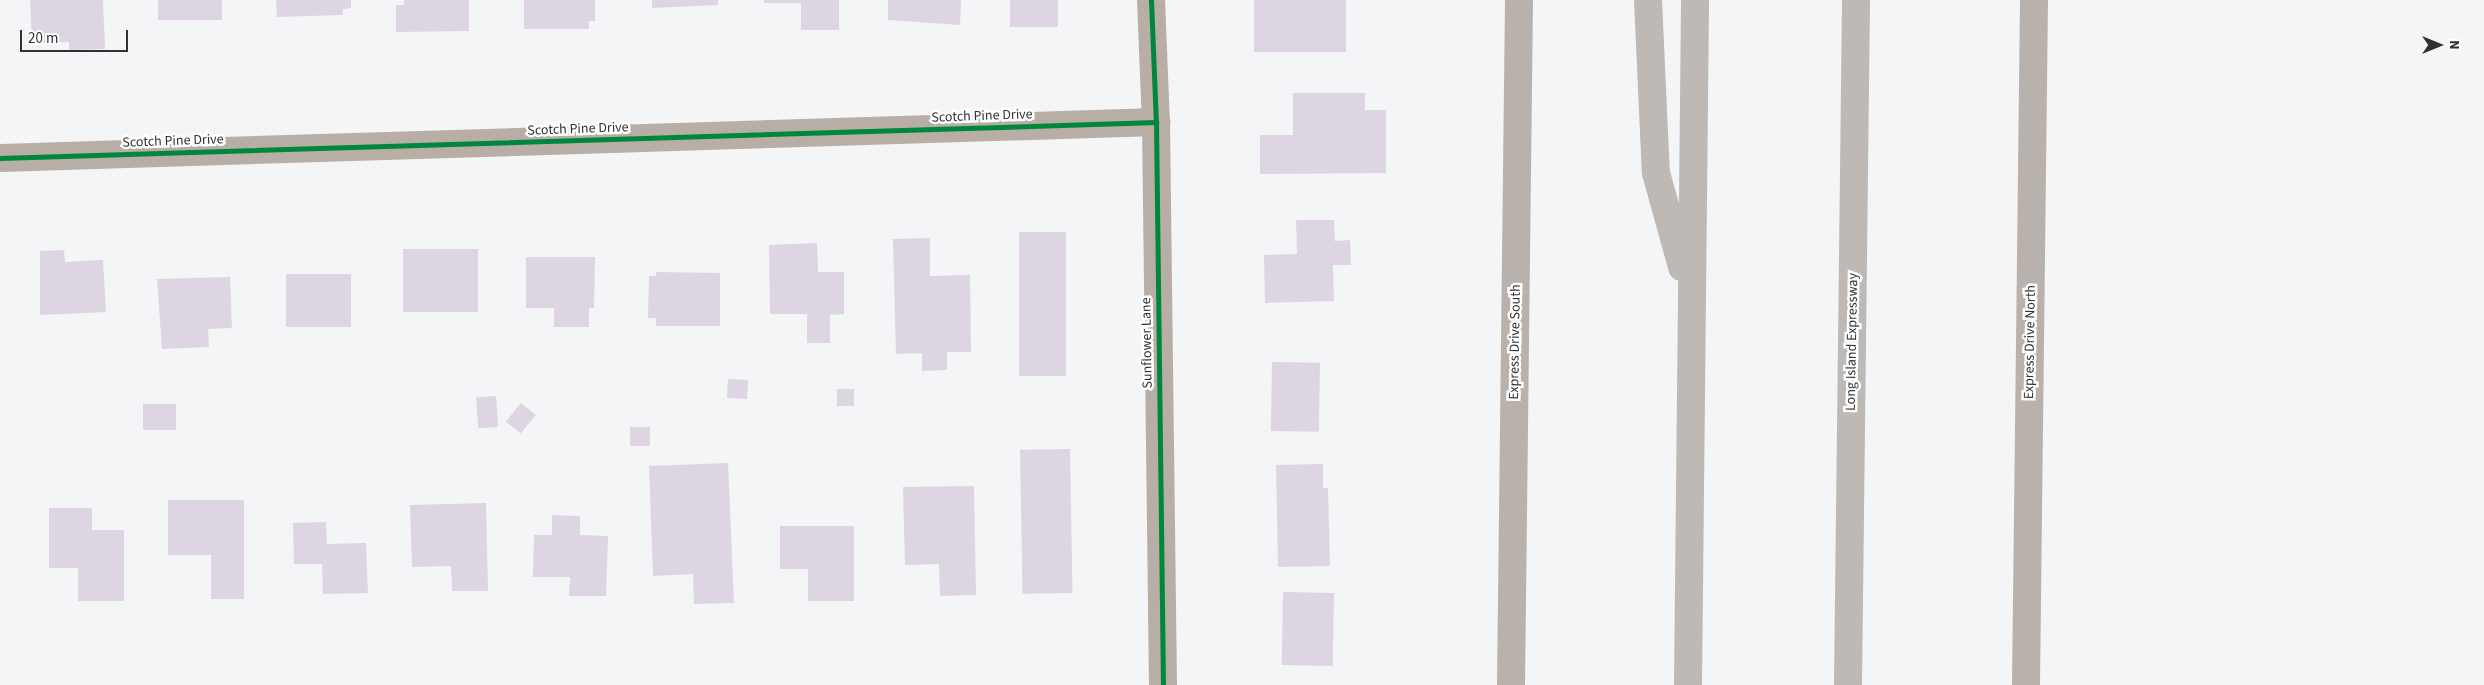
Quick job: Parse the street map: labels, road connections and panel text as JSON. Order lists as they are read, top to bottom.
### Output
{
  "streets": {
    "highway": ["Long Island Expressway"],
    "main road": ["Express Drive South", "Express Drive North"],
    "street": ["Scotch Pine Drive", "Sunflower Lane"]
  },
  "crossings": [
    ["Scotch Pine Drive", "Sunflower Lane"]
  ],
  "scale_bar": "20 m",
  "north": "right"
}
